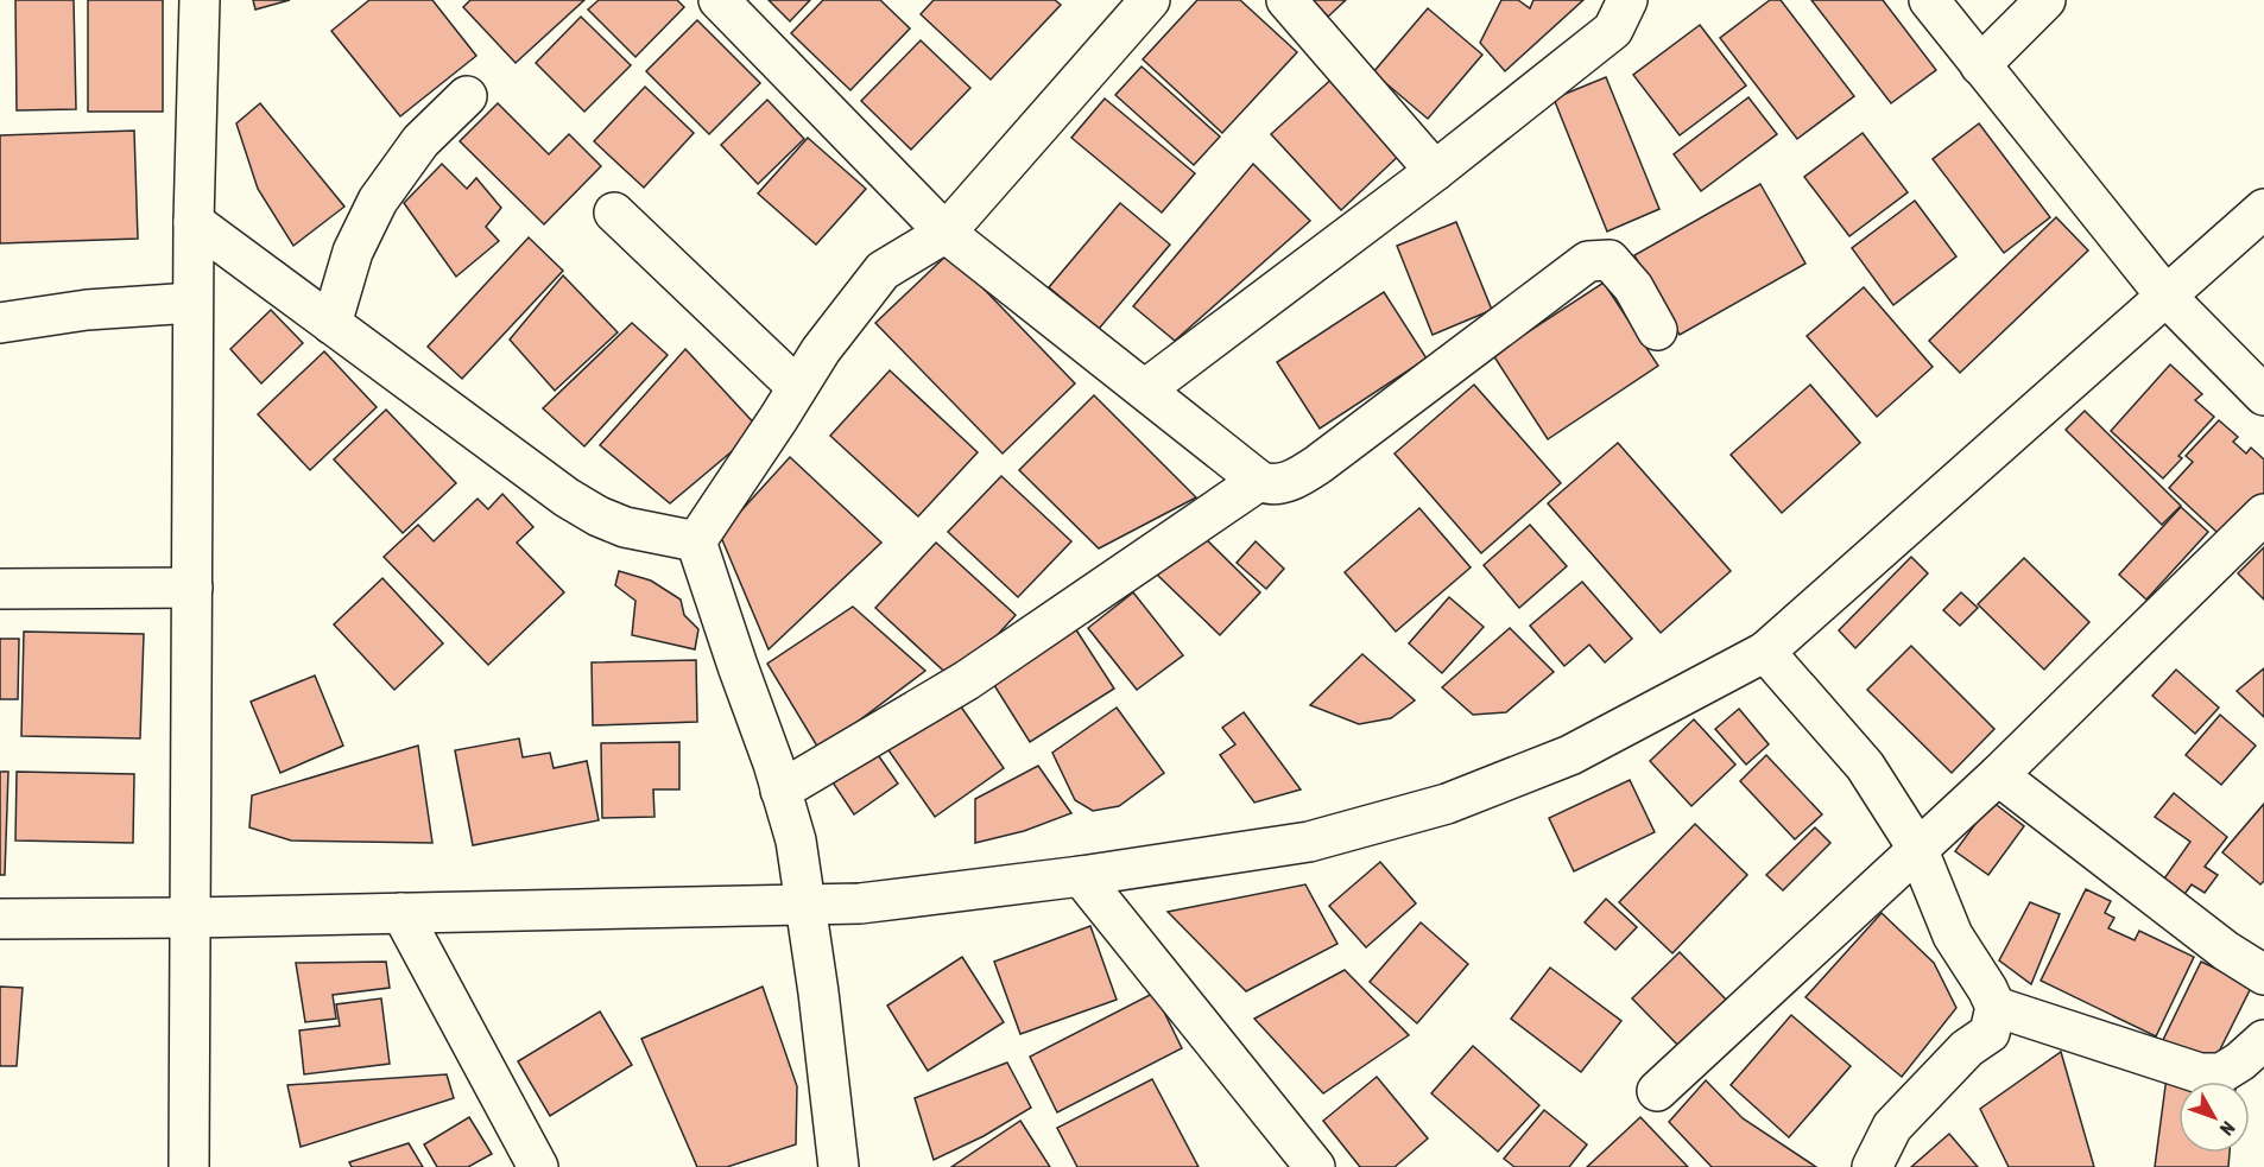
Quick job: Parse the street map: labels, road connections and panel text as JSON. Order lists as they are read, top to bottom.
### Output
{
  "north": "bottom right"
}
